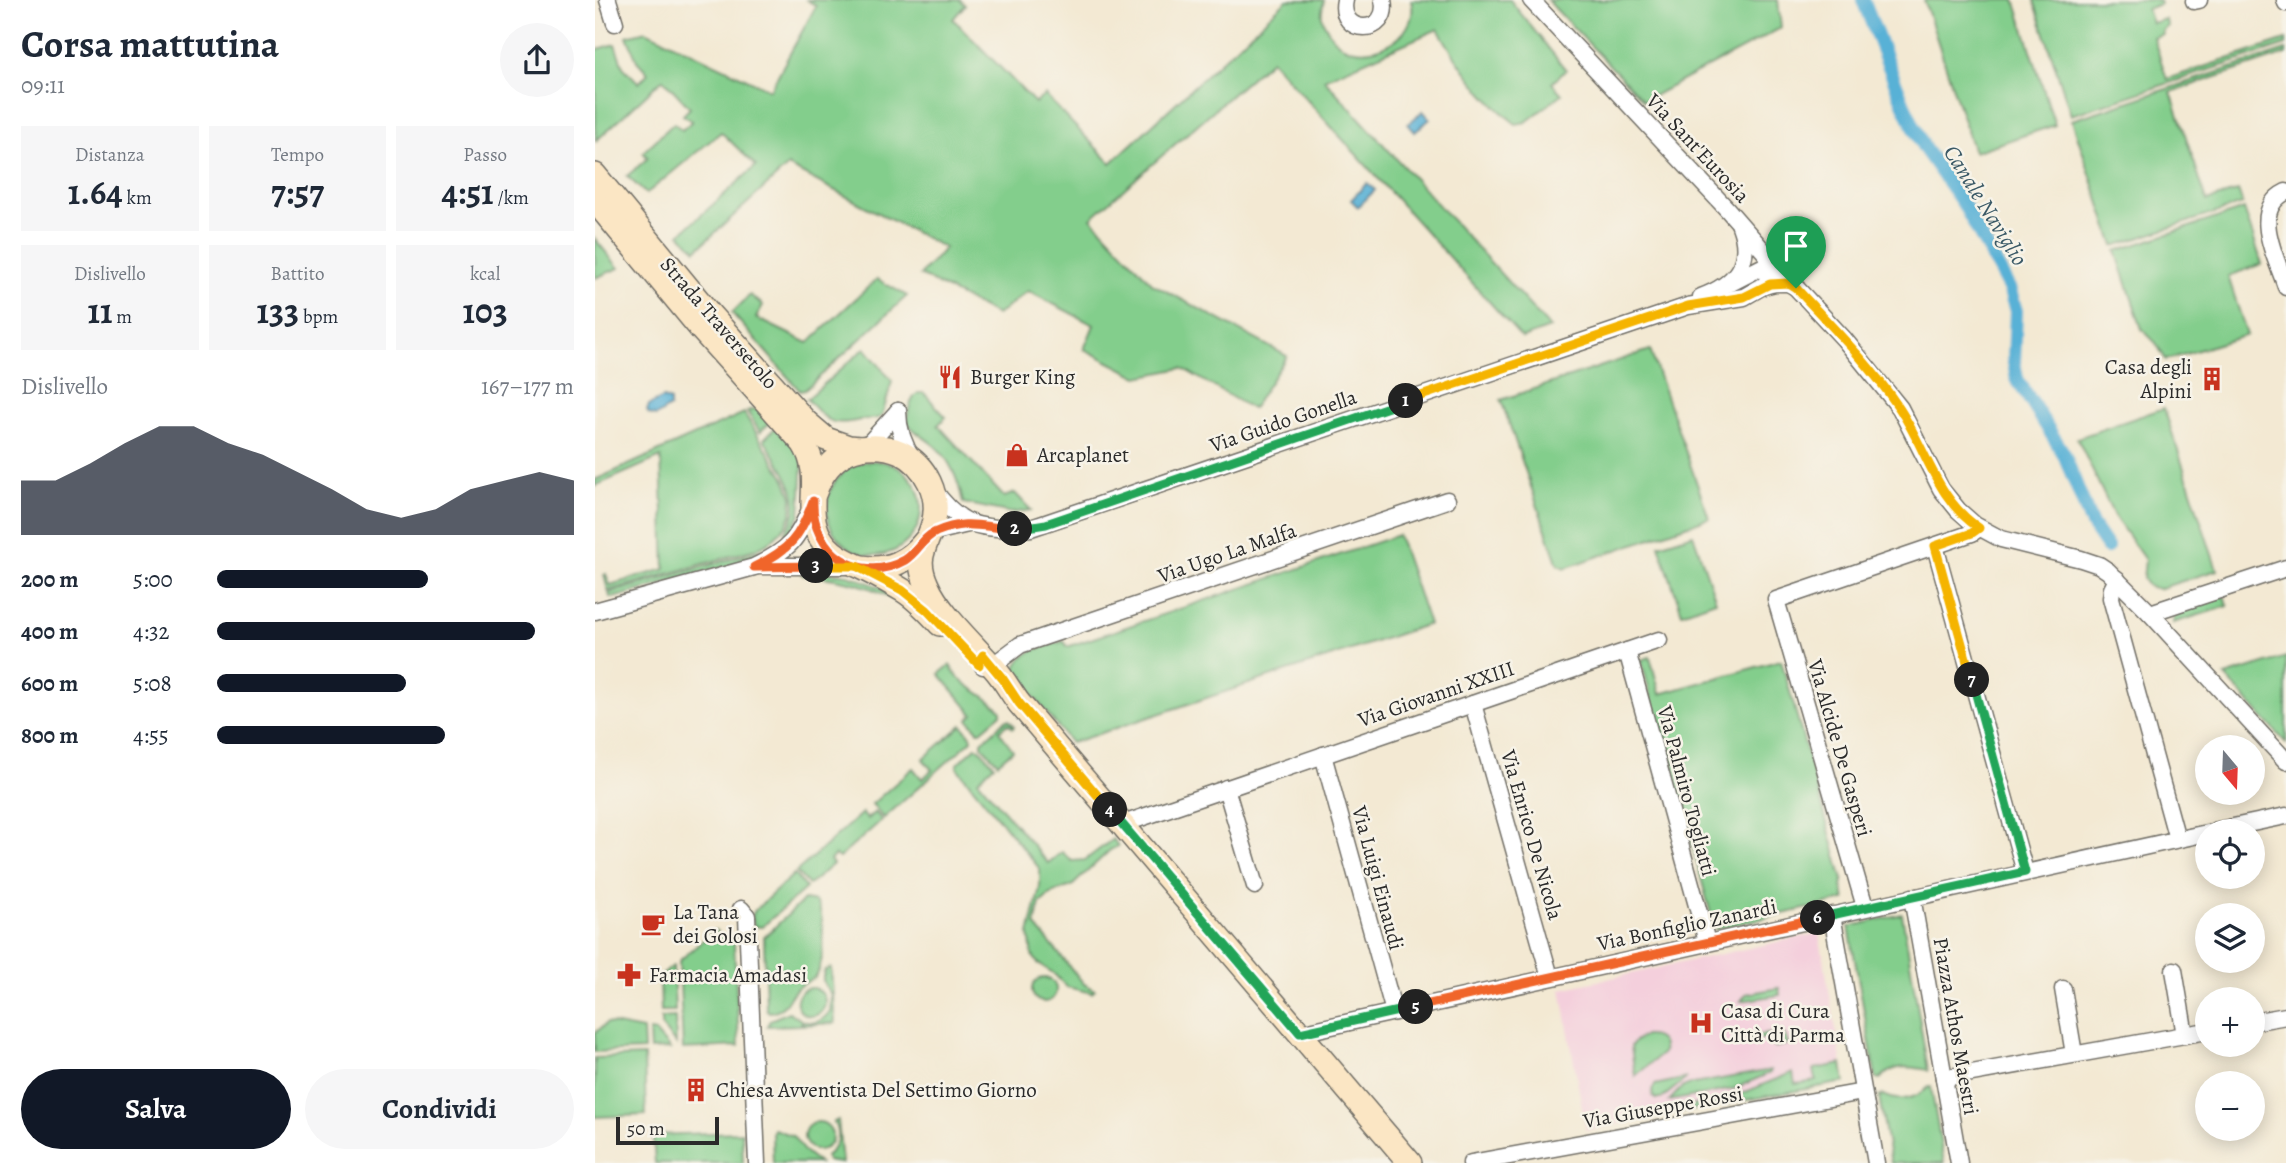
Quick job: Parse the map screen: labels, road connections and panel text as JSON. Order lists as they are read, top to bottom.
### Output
{
  "streets": {
    "main road": ["Strada Traversetolo"],
    "street": [
      "Via Sant'Eurosia",
      "Via Guido Gonella",
      "Via Ugo La Malfa",
      "Via Giovanni XXIII",
      "Via Alcide De Gasperi",
      "Via Palmiro Togliatti",
      "Via Enrico De Nicola",
      "Via Luigi Einaudi",
      "Via Bonfiglio Zanardi",
      "Piazza Athos Maestri",
      "Via Giuseppe Rossi"
    ]
  },
  "crossings": [
    ["Via Sant'Eurosia", "Via Guido Gonella"],
    ["Strada Traversetolo", "Via Guido Gonella"],
    ["Strada Traversetolo", "Via Ugo La Malfa"],
    ["Strada Traversetolo", "Via Giovanni XXIII"],
    ["Strada Traversetolo", "Via Bonfiglio Zanardi"],
    ["Via Giovanni XXIII", "Via Palmiro Togliatti"],
    ["Via Giovanni XXIII", "Via Enrico De Nicola"],
    ["Via Giovanni XXIII", "Via Luigi Einaudi"],
    ["Via Alcide De Gasperi", "Via Bonfiglio Zanardi"],
    ["Via Palmiro Togliatti", "Via Bonfiglio Zanardi"],
    ["Via Enrico De Nicola", "Via Bonfiglio Zanardi"],
    ["Via Luigi Einaudi", "Via Bonfiglio Zanardi"],
    ["Via Bonfiglio Zanardi", "Piazza Athos Maestri"]
  ],
  "water": ["Canale Naviglio"],
  "places": {
    "restaurant": ["Burger King"],
    "building": ["Casa degli Alpini", "Chiesa Avventista Del Settimo Giorno"],
    "shop": ["Arcaplanet"],
    "cafe": ["La Tana dei Golosi"],
    "pharmacy": ["Farmacia Amadasi"],
    "hospital": ["Casa di Cura Città di Parma"]
  },
  "scale_bar": "50 m",
  "north": "bottom",
  "page": {
    "heading": ["Corsa mattutina", "09:11"],
    "stats": [
      ["Distanza", "1.64 km"],
      ["Tempo", "7:57"],
      ["Passo", "4:51 /km"],
      ["Dislivello", "11 m"],
      ["Battito", "133 bpm"],
      ["kcal", "103"]
    ],
    "chart": ["Dislivello", "167–177 m"],
    "pins": [
      "1",
      "2",
      "3",
      "7",
      "4",
      "6",
      "5"
    ],
    "list": [
      {
        "name": "200 m",
        "note": "5:00"
      },
      {
        "name": "400 m",
        "note": "4:32"
      },
      {
        "name": "600 m",
        "note": "5:08"
      },
      {
        "name": "800 m",
        "note": "4:55"
      }
    ],
    "map_buttons": ["+", "−"],
    "buttons": ["Salva", "Condividi"],
    "scale": "50 m"
  }
}
